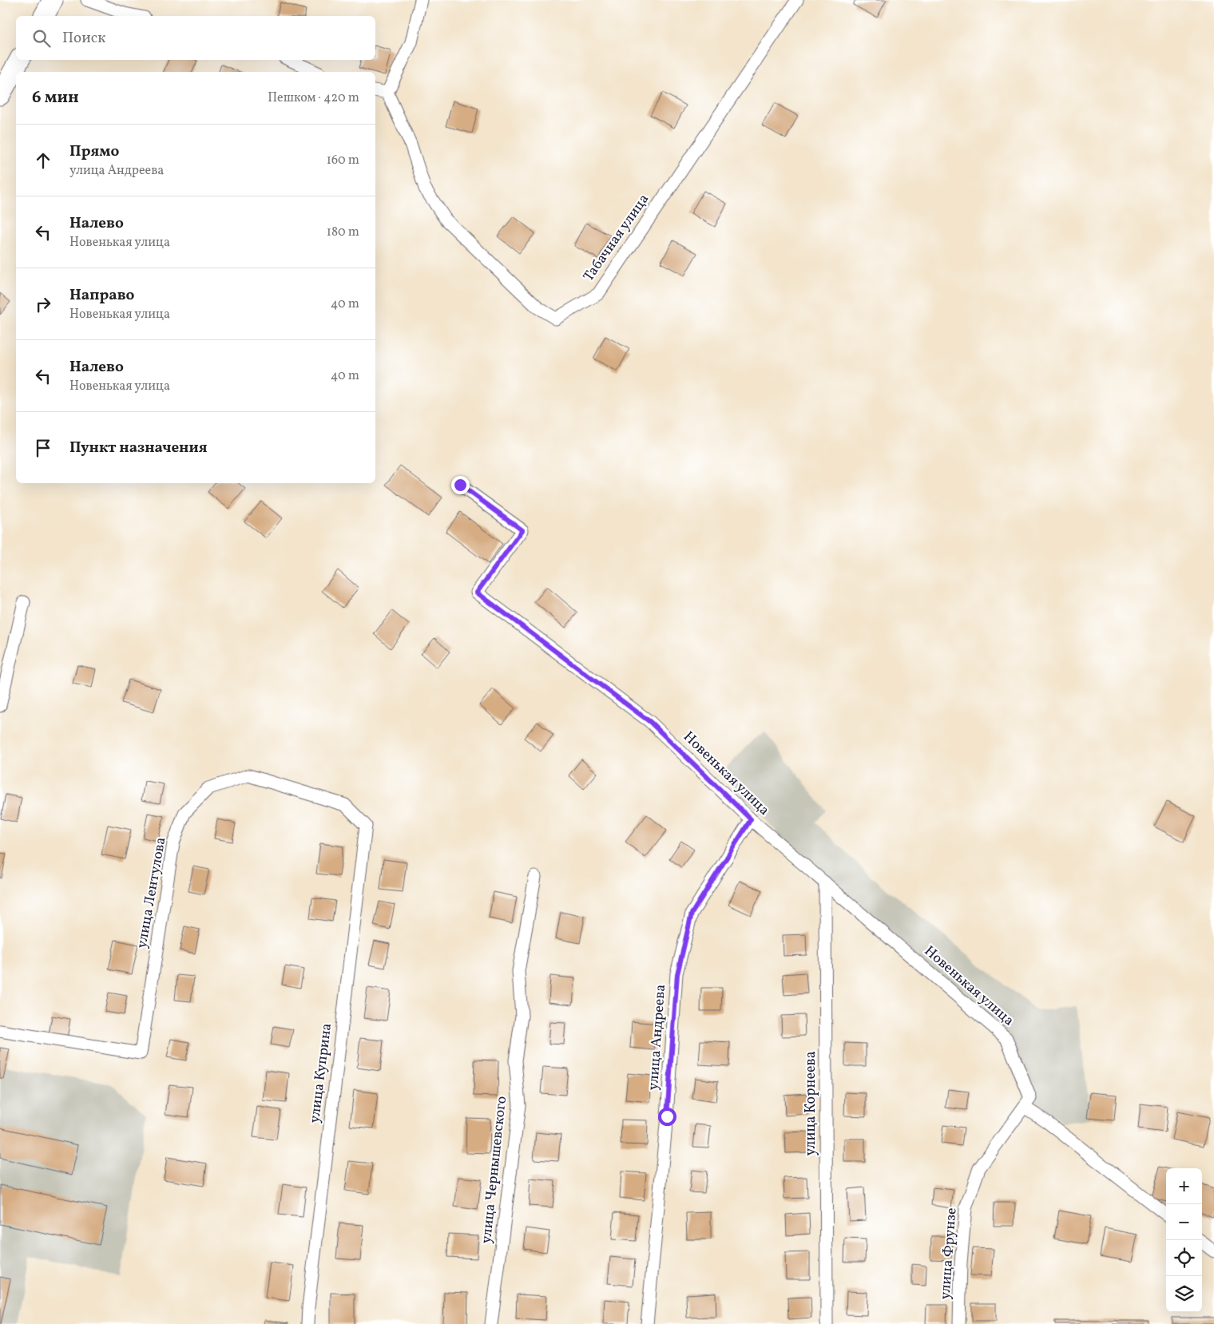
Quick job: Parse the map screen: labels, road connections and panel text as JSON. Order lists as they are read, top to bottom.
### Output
{
  "streets": {
    "street": [
      "Табачная улица",
      "Новенькая улица",
      "улица Лентулова",
      "улица Андреева",
      "улица Куприна",
      "улица Корнеева",
      "улица Чернышевского",
      "улица Фрунзе"
    ]
  },
  "crossings": [
    ["Новенькая улица", "улица Андреева"],
    ["Новенькая улица", "улица Корнеева"],
    ["Новенькая улица", "улица Фрунзе"],
    ["улица Лентулова", "улица Куприна"]
  ],
  "page": {
    "search": "Поиск",
    "heading": ["6 мин", "Пешком · 420 m"],
    "list": [
      ["Прямо", "улица Андреева", "160 m"],
      ["Налево", "Новенькая улица", "180 m"],
      ["Направо", "Новенькая улица", "40 m"],
      ["Налево", "Новенькая улица", "40 m"],
      "Пункт назначения"
    ],
    "map_buttons": ["+", "−"]
  }
}
